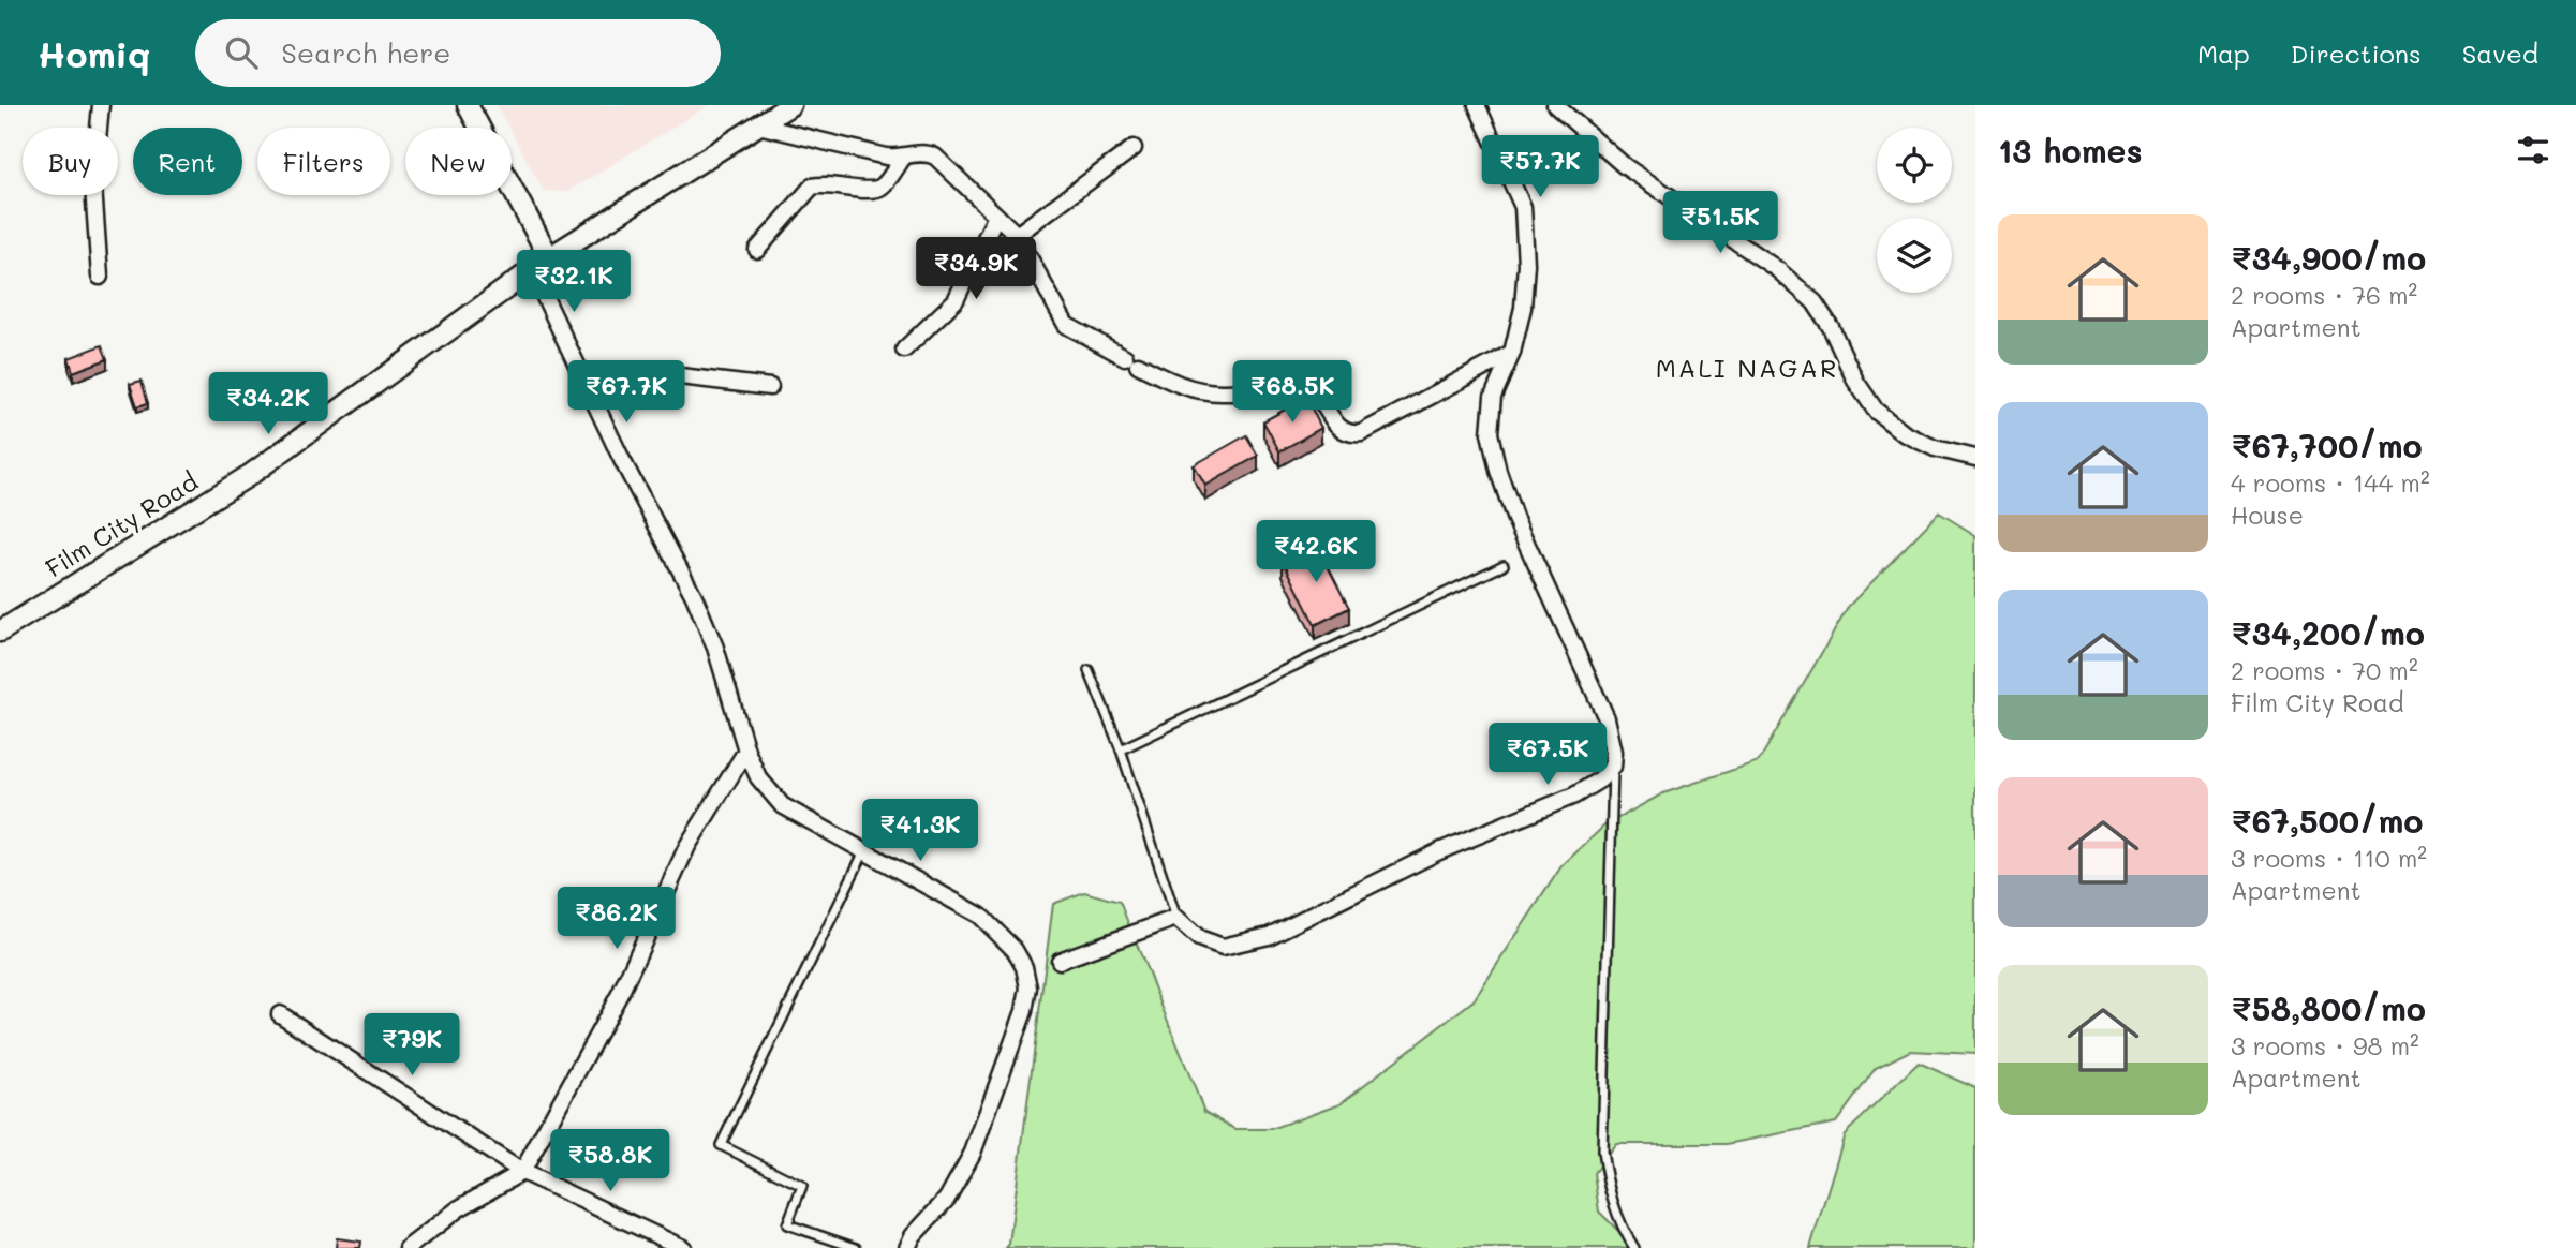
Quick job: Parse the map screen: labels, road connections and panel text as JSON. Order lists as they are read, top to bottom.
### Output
{
  "streets": {
    "street": ["Film City Road"]
  },
  "districts": ["MALI NAGAR"],
  "page": {
    "header": "Homiq",
    "search": "Search here",
    "nav": ["Map", "Directions", "Saved"],
    "heading": "13 homes",
    "chip": [
      "Buy",
      "Rent",
      "Filters",
      "New"
    ],
    "price": [
      "₹57.7K",
      "₹51.5K",
      "₹34.9K",
      "₹32.1K",
      "₹67.7K",
      "₹68.5K",
      "₹34.2K",
      "₹42.6K",
      "₹67.5K",
      "₹41.3K",
      "₹86.2K",
      "₹79K",
      "₹58.8K"
    ],
    "list": [
      {
        "name": "₹34,900/mo",
        "note": "2 rooms · 76 m² · Apartment"
      },
      {
        "name": "₹67,700/mo",
        "note": "4 rooms · 144 m² · House"
      },
      {
        "name": "₹34,200/mo",
        "note": "2 rooms · 70 m² · Film City Road"
      },
      {
        "name": "₹67,500/mo",
        "note": "3 rooms · 110 m² · Apartment"
      },
      {
        "name": "₹58,800/mo",
        "note": "3 rooms · 98 m² · Apartment"
      }
    ]
  }
}
